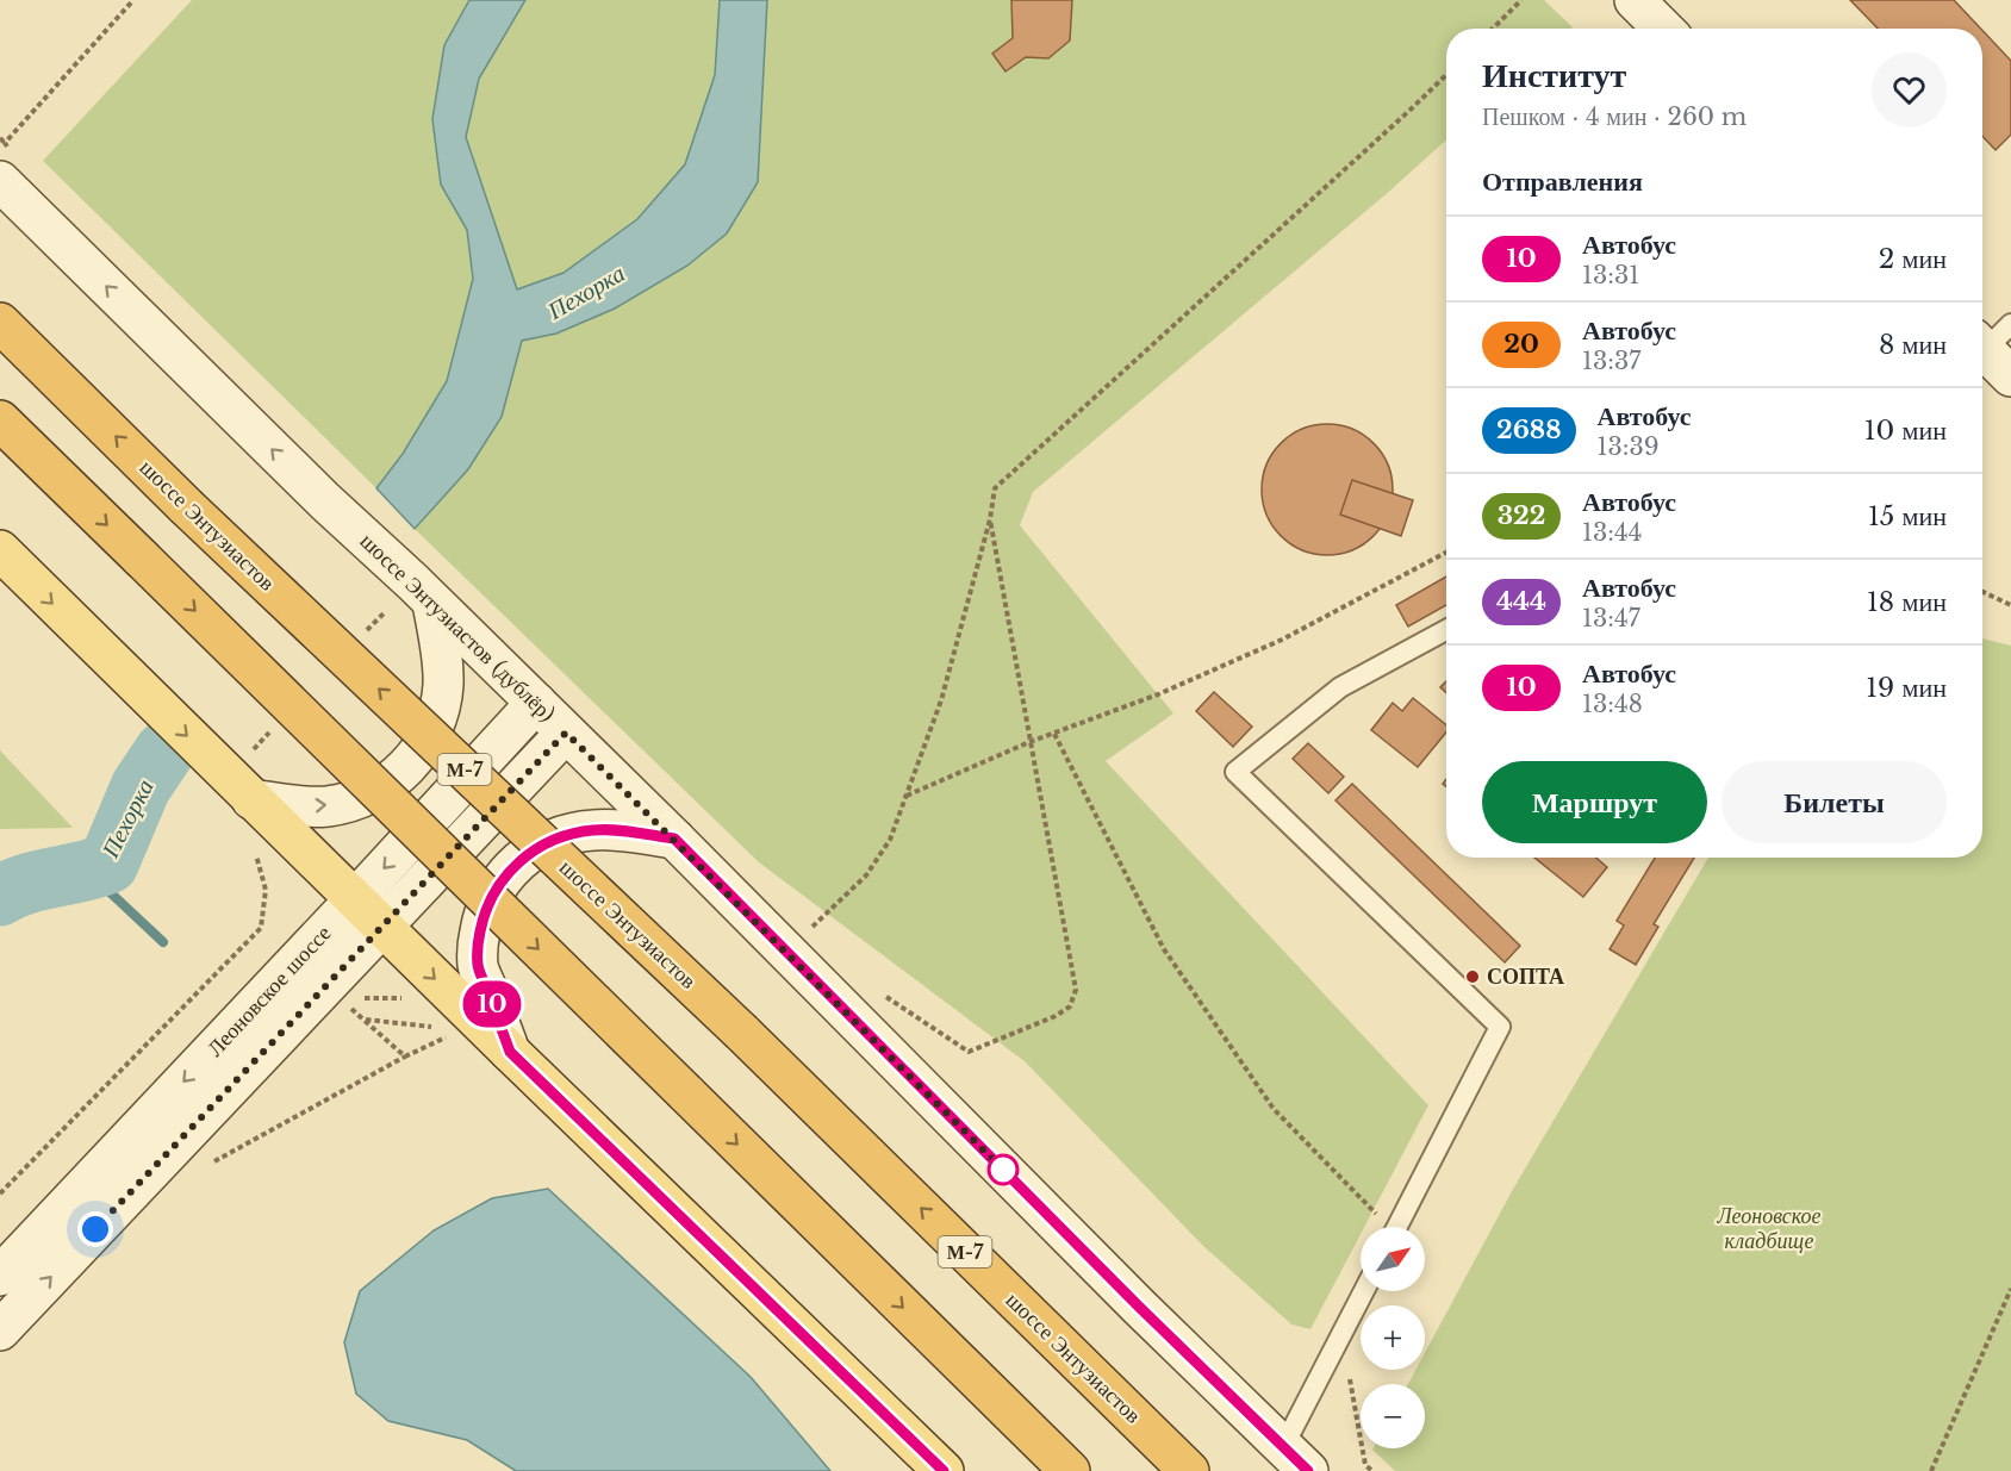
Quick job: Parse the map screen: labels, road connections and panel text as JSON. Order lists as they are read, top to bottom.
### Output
{
  "streets": {
    "highway": ["шоссе Энтузиастов", "М-7"],
    "main road": ["шоссе Энтузиастов (дублёр)", "Леоновское шоссе"]
  },
  "crossings": [
    ["шоссе Энтузиастов (дублёр)", "Леоновское шоссе"]
  ],
  "water": ["Пехорка"],
  "parks": ["Леоновское кладбище"],
  "places": ["СОПТА"],
  "lines": ["bus line 10"],
  "north": "top right",
  "page": {
    "on_map": "10",
    "heading": [
      ["Институт", "Пешком · 4 мин · 260 m"],
      "Отправления"
    ],
    "list": [
      {
        "mark": "10",
        "name": "Автобус",
        "note": "13:31",
        "value": "2 мин"
      },
      {
        "mark": "20",
        "name": "Автобус",
        "note": "13:37",
        "value": "8 мин"
      },
      {
        "mark": "2688",
        "name": "Автобус",
        "note": "13:39",
        "value": "10 мин"
      },
      {
        "mark": "322",
        "name": "Автобус",
        "note": "13:44",
        "value": "15 мин"
      },
      {
        "mark": "444",
        "name": "Автобус",
        "note": "13:47",
        "value": "18 мин"
      },
      {
        "mark": "10",
        "name": "Автобус",
        "note": "13:48",
        "value": "19 мин"
      }
    ],
    "buttons": ["Маршрут", "Билеты"],
    "map_buttons": ["+", "−"]
  }
}
